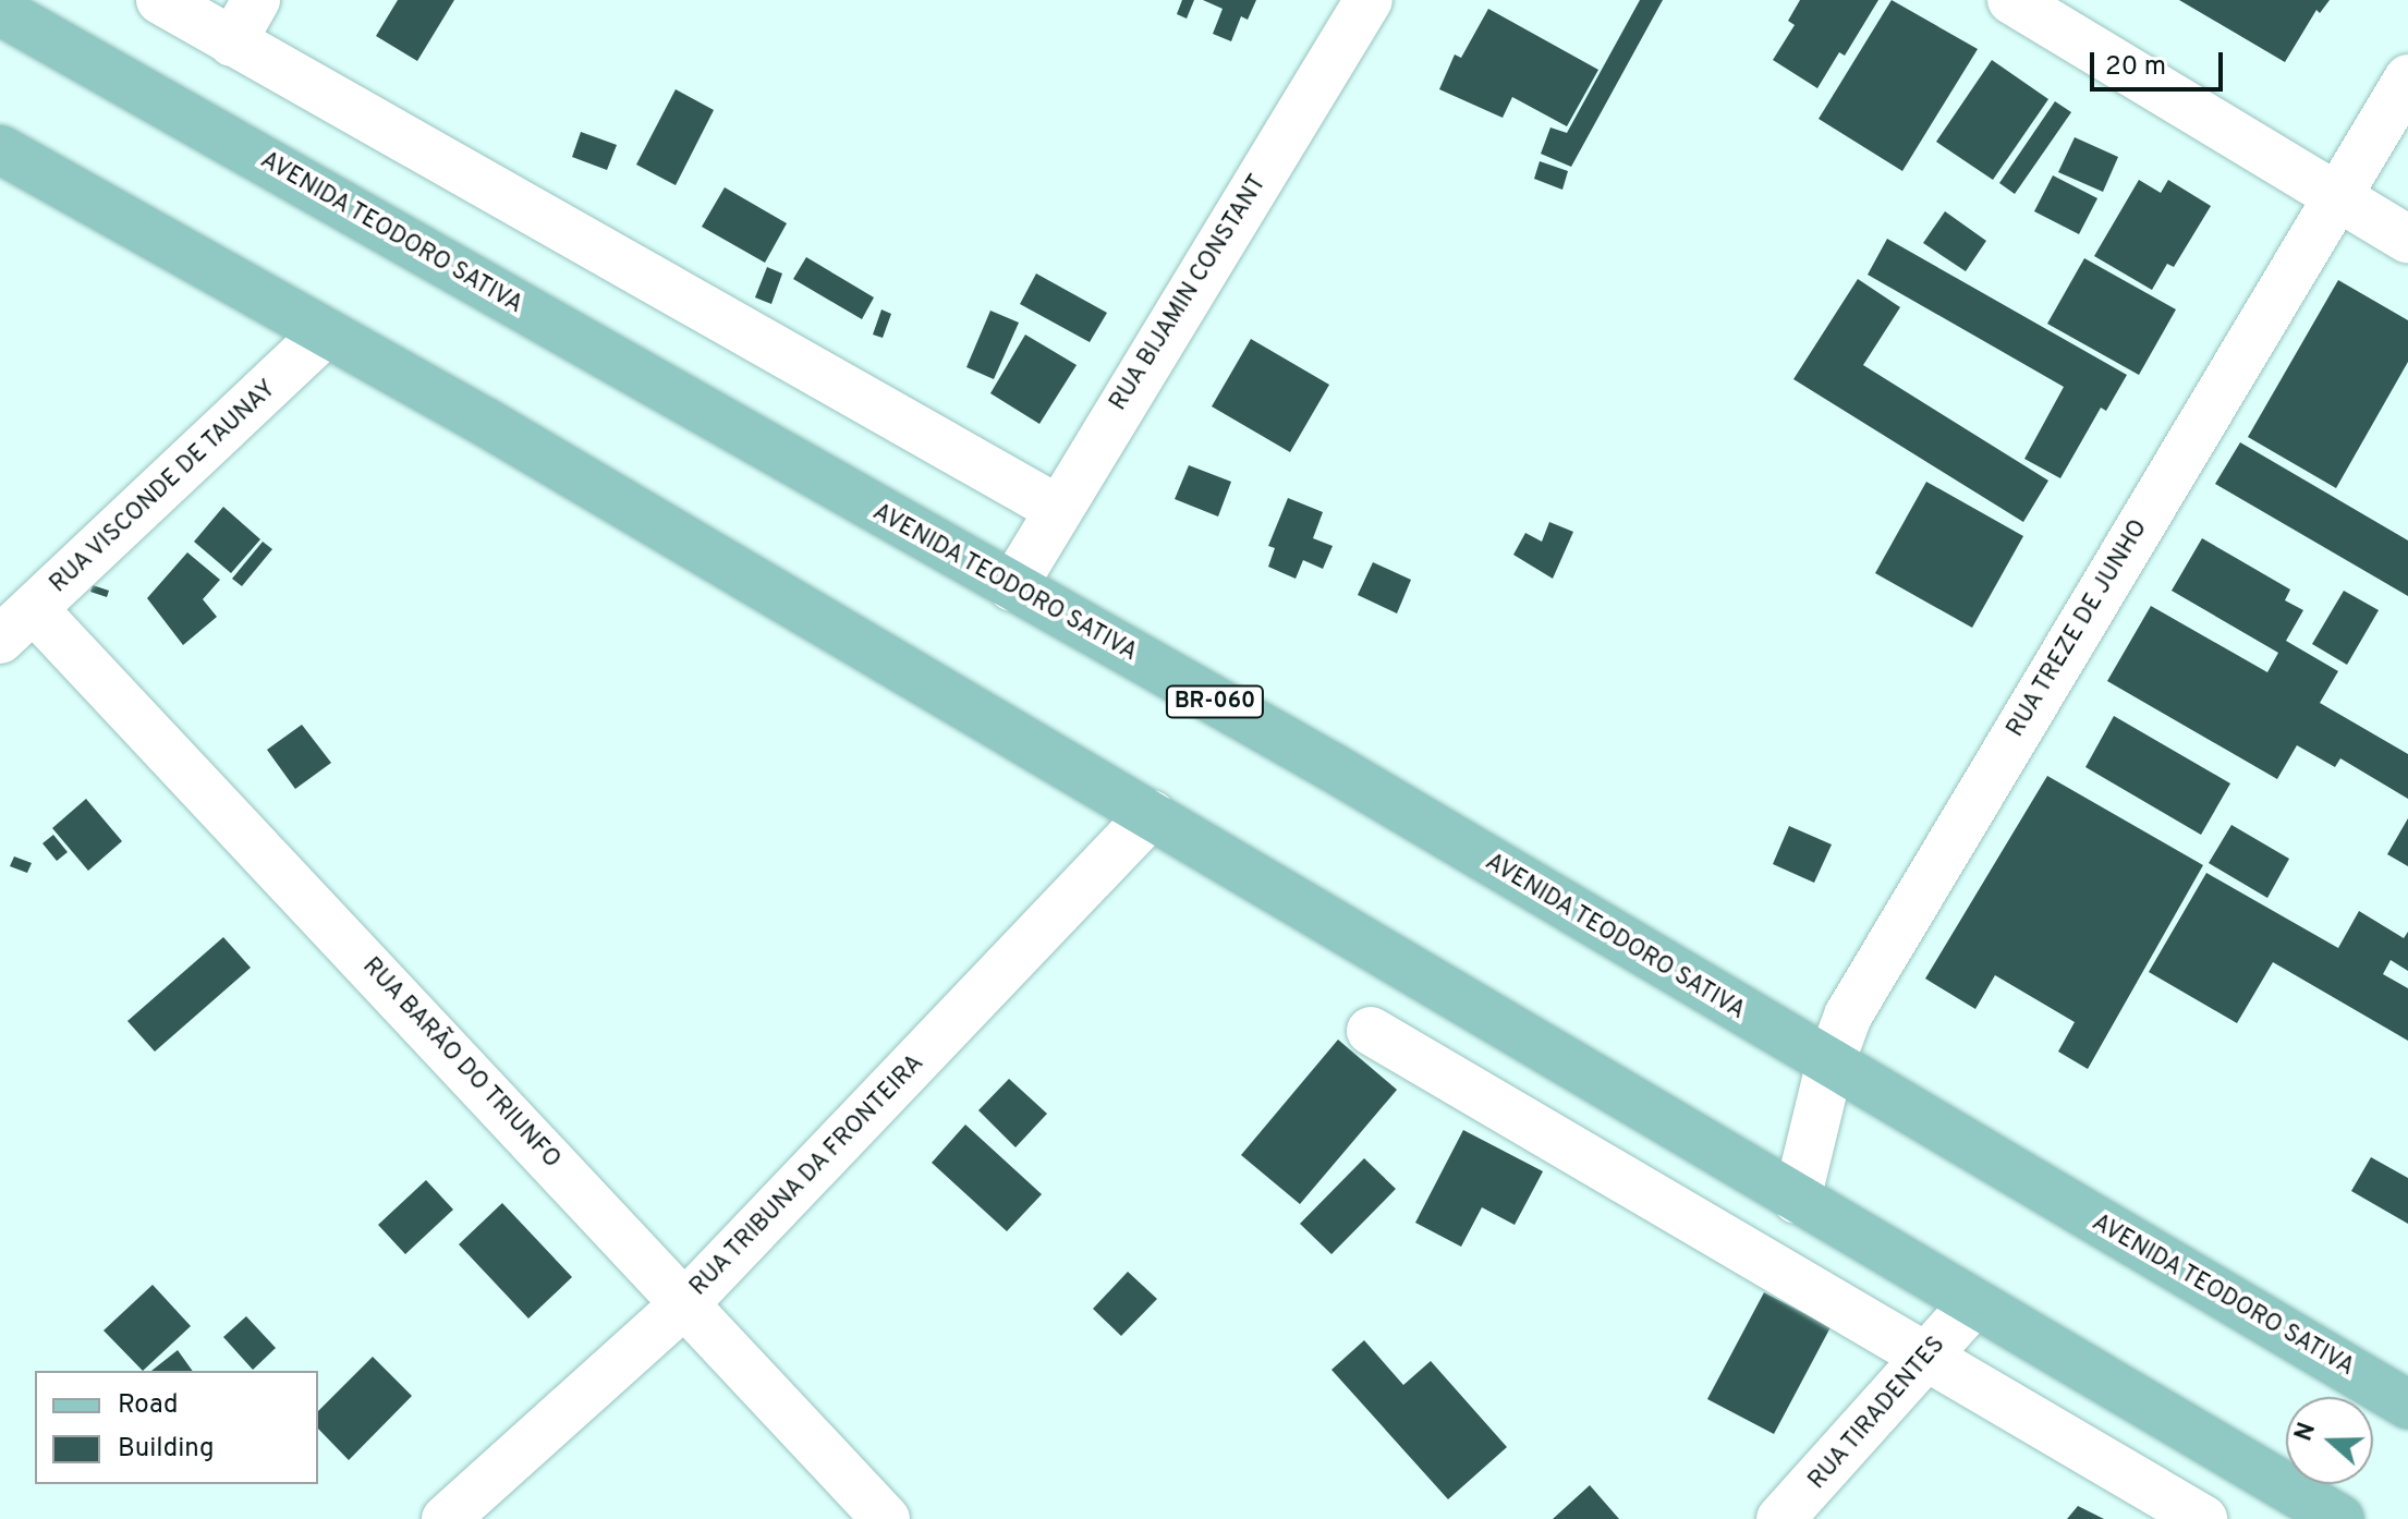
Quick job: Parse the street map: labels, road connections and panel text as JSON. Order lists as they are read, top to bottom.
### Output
{
  "streets": {
    "main road": ["AVENIDA TEODORO SATIVA", "BR-060"],
    "street": [
      "RUA BIJAMIN CONSTANT",
      "RUA VISCONDE DE TAUNAY",
      "RUA TREZE DE JUNHO",
      "RUA BARÃO DO TRIUNFO",
      "RUA TRIBUNA DA FRONTEIRA",
      "RUA TIRADENTES"
    ]
  },
  "crossings": [
    ["AVENIDA TEODORO SATIVA", "RUA BIJAMIN CONSTANT"],
    ["AVENIDA TEODORO SATIVA", "RUA TREZE DE JUNHO"],
    ["RUA VISCONDE DE TAUNAY", "RUA BARÃO DO TRIUNFO"],
    ["RUA BARÃO DO TRIUNFO", "RUA TRIBUNA DA FRONTEIRA"]
  ],
  "legend": ["Road", "Building"],
  "scale_bar": "20 m",
  "north": "left"
}
